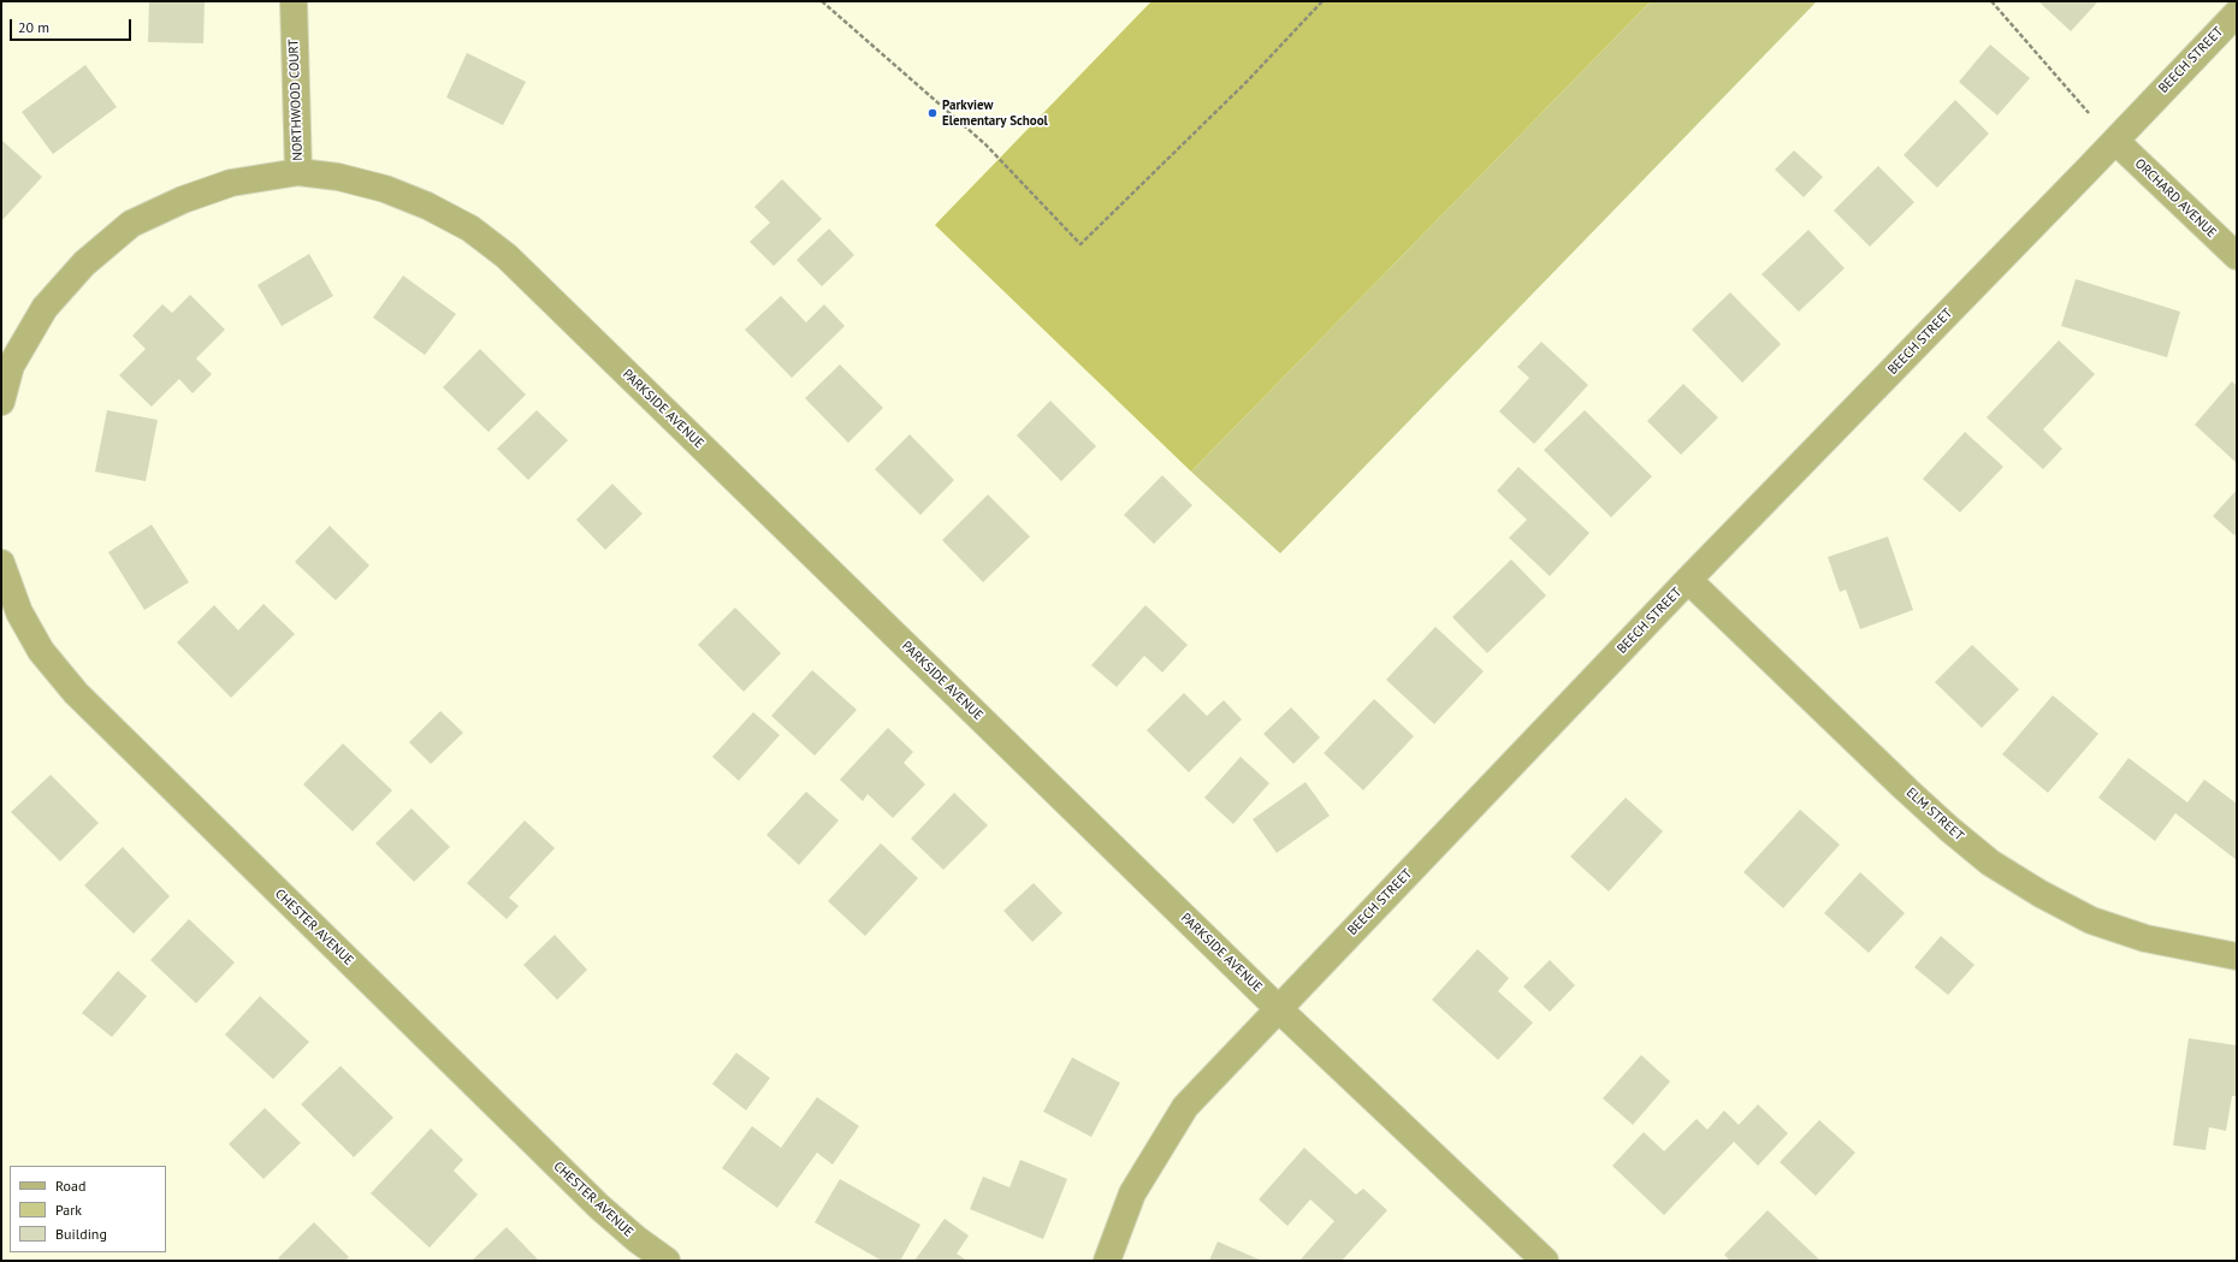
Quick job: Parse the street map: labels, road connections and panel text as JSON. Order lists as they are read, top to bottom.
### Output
{
  "streets": {
    "street": [
      "BEECH STREET",
      "NORTHWOOD COURT",
      "ORCHARD AVENUE",
      "PARKSIDE AVENUE",
      "ELM STREET",
      "CHESTER AVENUE"
    ]
  },
  "crossings": [
    ["BEECH STREET", "ORCHARD AVENUE"],
    ["BEECH STREET", "PARKSIDE AVENUE"],
    ["BEECH STREET", "ELM STREET"],
    ["NORTHWOOD COURT", "PARKSIDE AVENUE"]
  ],
  "places": ["Parkview Elementary School"],
  "legend": ["Road", "Park", "Building"],
  "scale_bar": "20 m"
}
